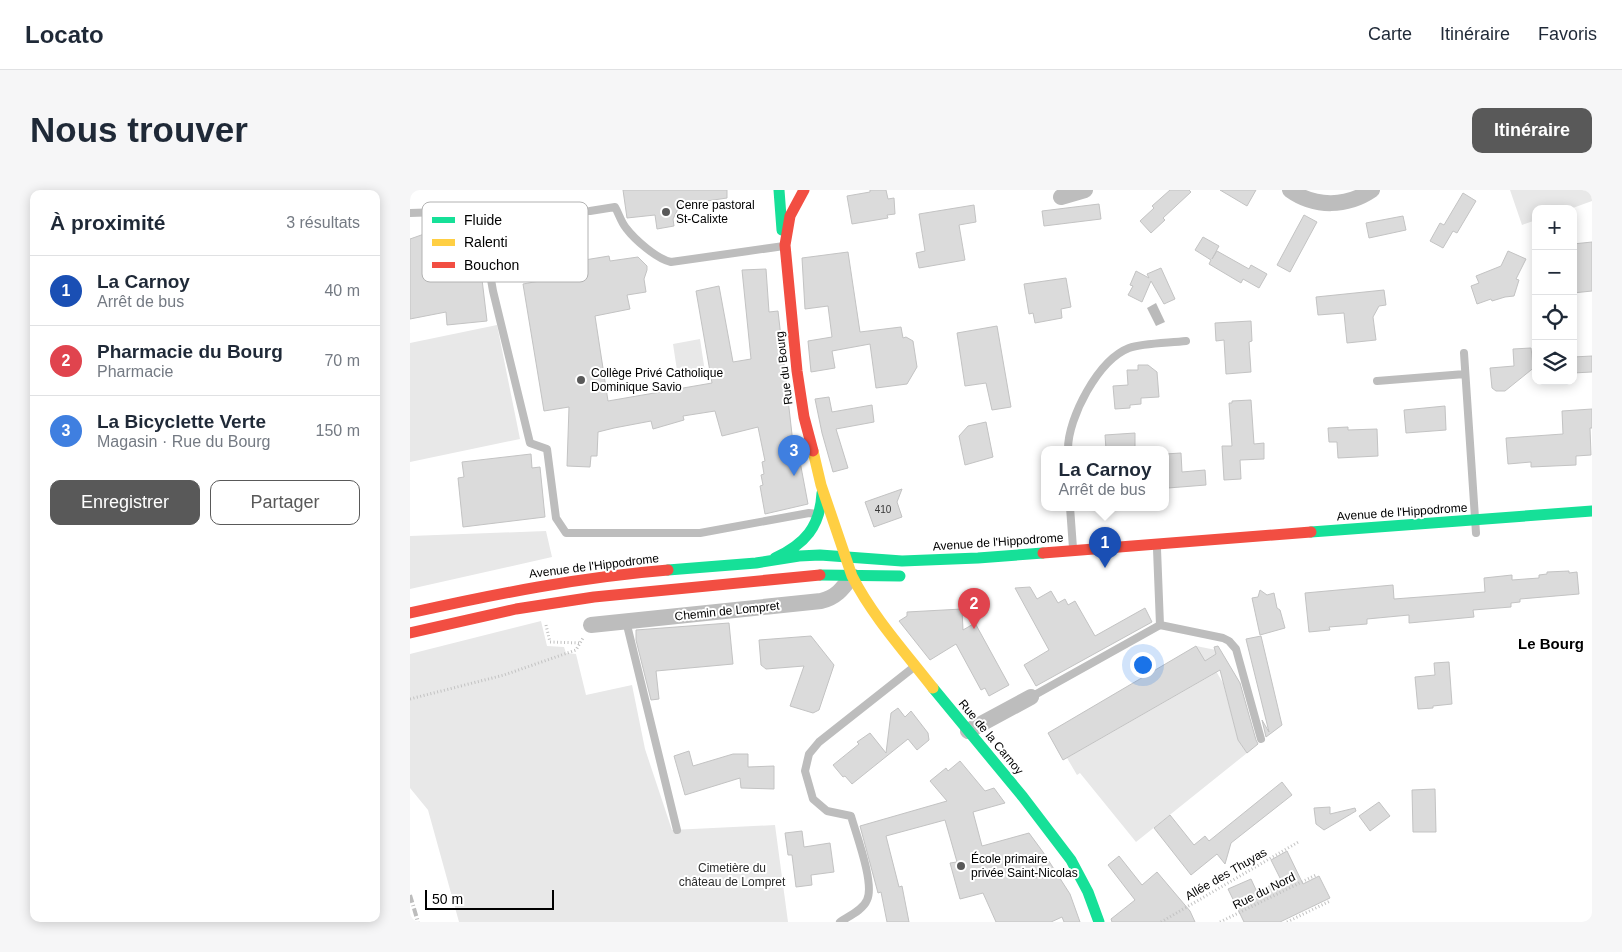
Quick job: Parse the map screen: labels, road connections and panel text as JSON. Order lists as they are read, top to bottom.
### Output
{
  "streets": {
    "main road": ["Rue du Bourg", "Avenue de l'Hippodrome", "Rue de la Carnoy"],
    "street": ["Chemin de Lompret"],
    "path": ["Allée des Thuyas", "Rue du Nord"]
  },
  "crossings": [
    ["Rue du Bourg", "Avenue de l'Hippodrome"],
    ["Rue du Bourg", "Chemin de Lompret"],
    ["Rue du Bourg", "Rue de la Carnoy"],
    ["Chemin de Lompret", "Rue de la Carnoy"]
  ],
  "districts": ["Le Bourg"],
  "parks": ["Cimetière du château de Lompret"],
  "places": ["Cenre pastoral St-Calixte", "Collège Privé Catholique Dominique Savio", "École primaire privée Saint-Nicolas"],
  "house_numbers": ["410"],
  "legend": ["Fluide", "Ralenti", "Bouchon"],
  "scale_bar": "50 m",
  "page": {
    "header": "Locato",
    "nav": ["Carte", "Itinéraire", "Favoris"],
    "buttons": [
      "Itinéraire",
      ["Enregistrer", "Partager"]
    ],
    "title": "Nous trouver",
    "heading": ["À proximité", "3 résultats"],
    "map_buttons": ["+", "−"],
    "list": [
      {
        "mark": "1",
        "name": "La Carnoy",
        "note": "Arrêt de bus",
        "value": "40 m"
      },
      {
        "mark": "2",
        "name": "Pharmacie du Bourg",
        "note": "Pharmacie",
        "value": "70 m"
      },
      {
        "mark": "3",
        "name": "La Bicyclette Verte",
        "note": "Magasin · Rue du Bourg",
        "value": "150 m"
      }
    ],
    "pins": ["3", "1", "2"],
    "popup": ["La Carnoy", "Arrêt de bus"],
    "scale": "50 m"
  }
}
